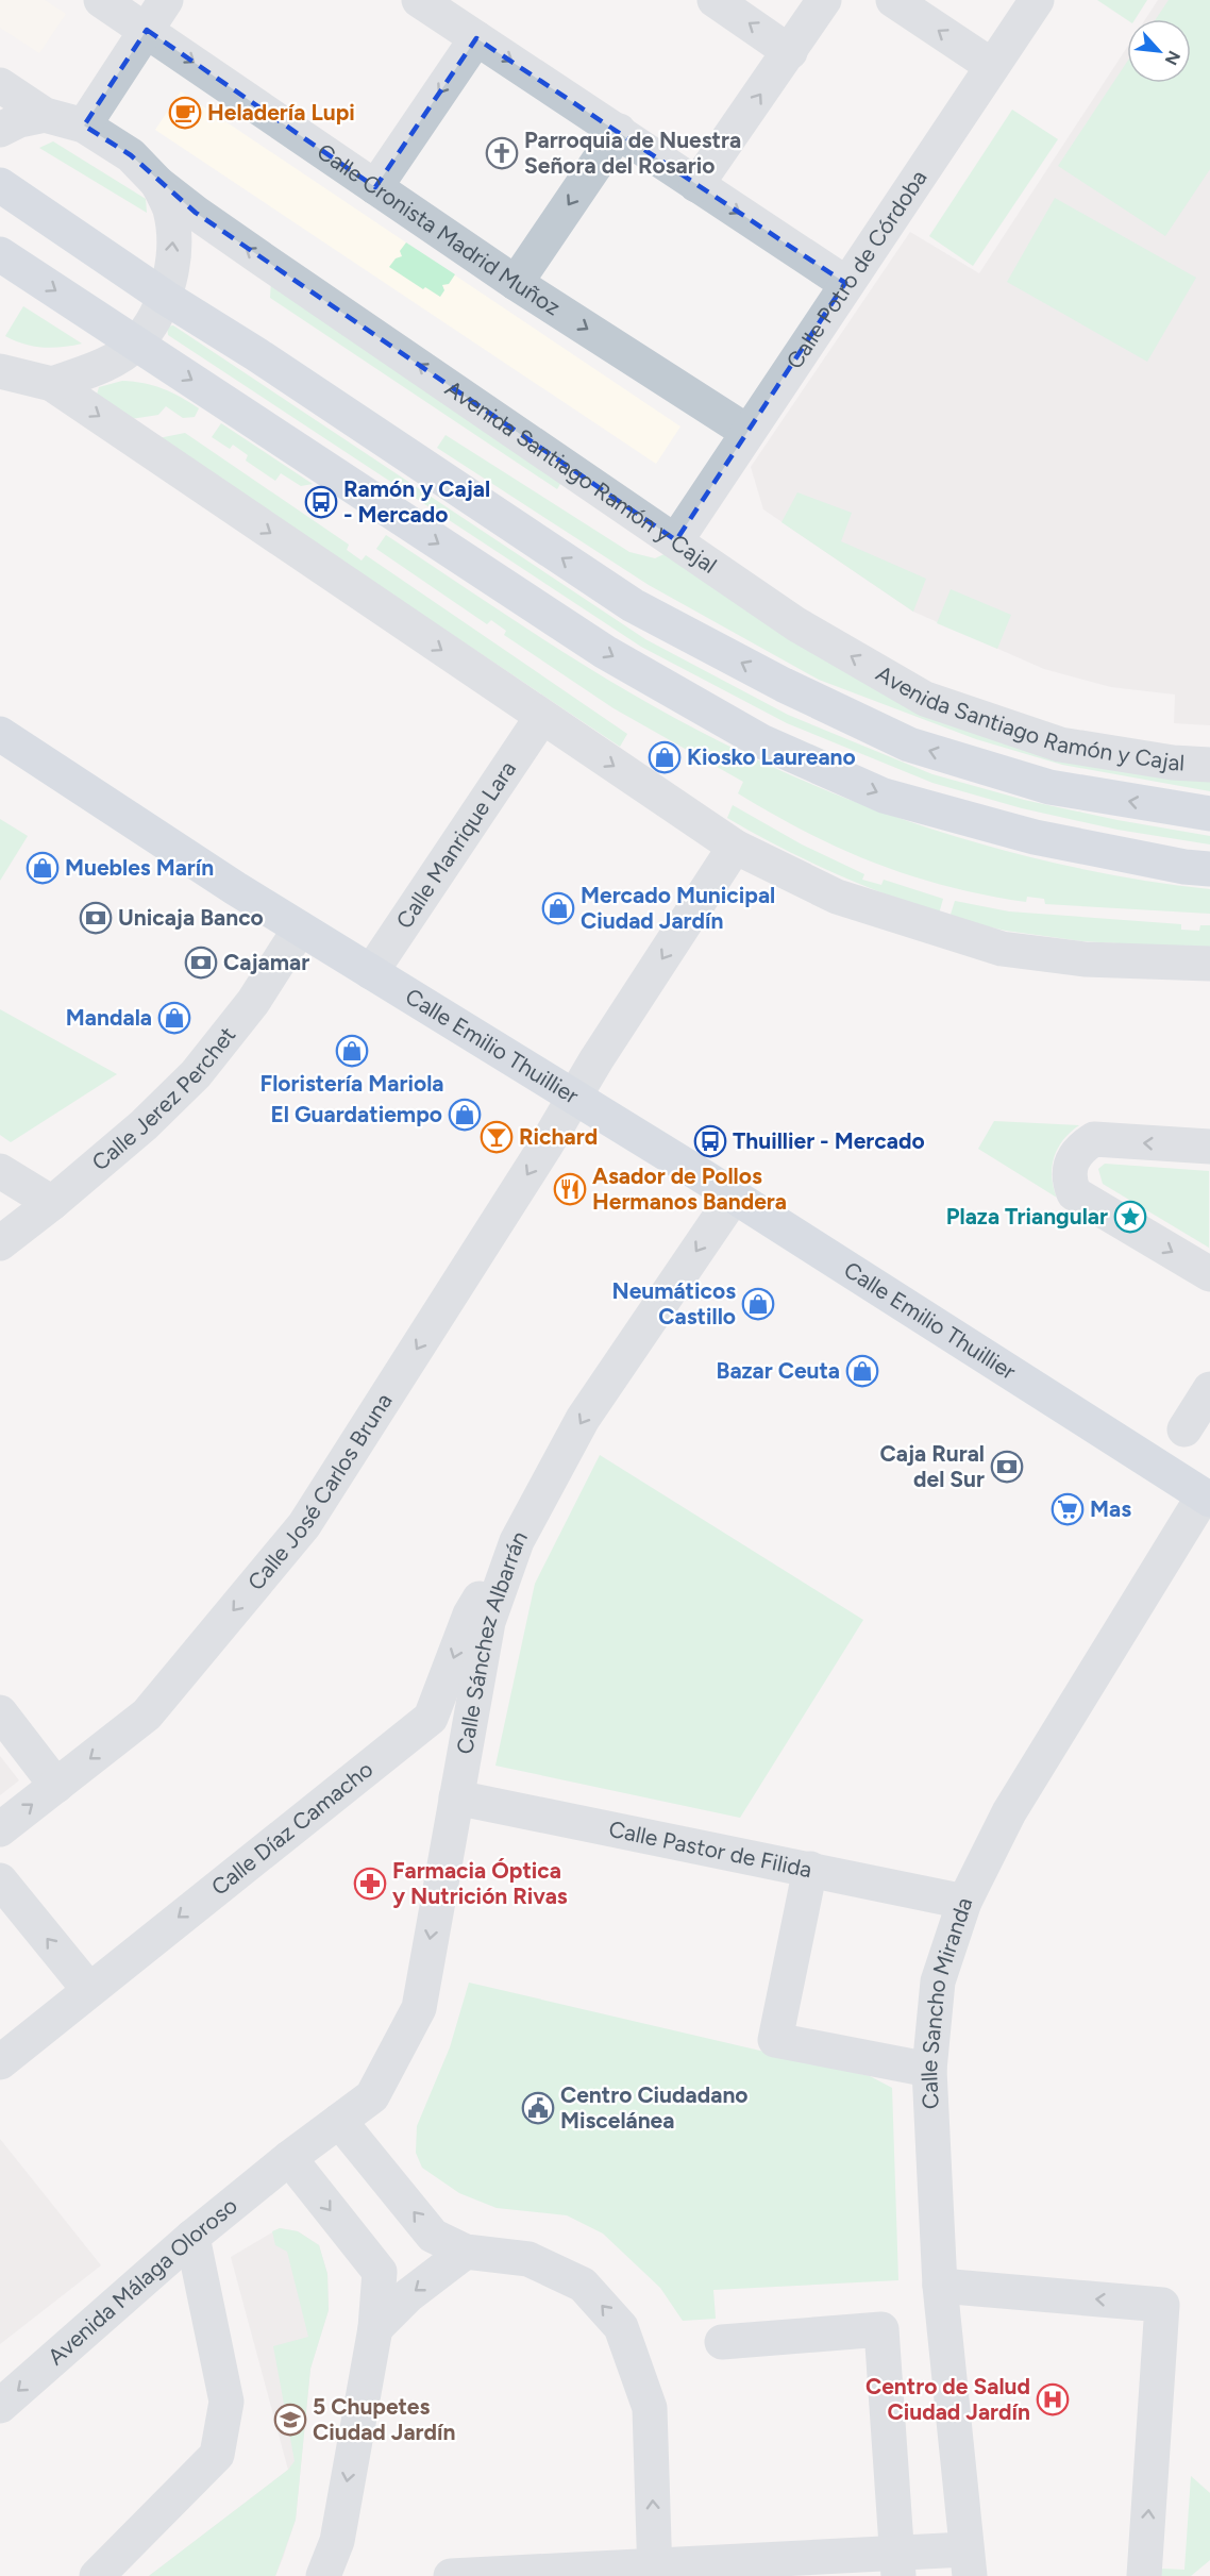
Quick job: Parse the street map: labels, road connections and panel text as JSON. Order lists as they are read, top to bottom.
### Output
{
  "streets": {
    "main road": ["Calle Emilio Thuillier"],
    "street": [
      "Calle Cronista Madrid Muñoz",
      "Calle Potro de Córdoba",
      "Avenida Santiago Ramón y Cajal",
      "Calle Manrique Lara",
      "Calle Jerez Perchet",
      "Calle José Carlos Bruna",
      "Calle Sánchez Albarrán",
      "Calle Díaz Camacho",
      "Calle Pastor de Filida",
      "Calle Sancho Miranda",
      "Avenida Málaga Oloroso"
    ]
  },
  "crossings": [
    ["Calle Cronista Madrid Muñoz", "Calle Potro de Córdoba"],
    ["Calle Potro de Córdoba", "Avenida Santiago Ramón y Cajal"],
    ["Calle Manrique Lara", "Calle Emilio Thuillier"],
    ["Calle Emilio Thuillier", "Calle Jerez Perchet"],
    ["Calle Emilio Thuillier", "Calle José Carlos Bruna"],
    ["Calle Emilio Thuillier", "Calle Sánchez Albarrán"],
    ["Calle Emilio Thuillier", "Calle Sancho Miranda"],
    ["Calle Sánchez Albarrán", "Calle Díaz Camacho"],
    ["Calle Sánchez Albarrán", "Calle Pastor de Filida"],
    ["Calle Sánchez Albarrán", "Avenida Málaga Oloroso"],
    ["Calle Pastor de Filida", "Calle Sancho Miranda"]
  ],
  "one_way": [
    "Calle José Carlos Bruna",
    "Calle Sánchez Albarrán",
    "Calle Díaz Camacho",
    "Avenida Málaga Oloroso"
  ],
  "places": {
    "cafe": ["Heladería Lupi"],
    "church": ["Parroquia de Nuestra Señora del Rosario"],
    "bus stop": ["Ramón y Cajal - Mercado", "Thuillier - Mercado"],
    "shop": [
      "Kiosko Laureano",
      "Muebles Marín",
      "Mercado Municipal Ciudad Jardín",
      "Mandala",
      "Floristería Mariola",
      "El Guardatiempo",
      "Neumáticos Castillo",
      "Bazar Ceuta"
    ],
    "bank": ["Unicaja Banco", "Cajamar", "Caja Rural del Sur"],
    "bar": ["Richard"],
    "restaurant": ["Asador de Pollos Hermanos Bandera"],
    "place": ["Plaza Triangular"],
    "supermarket": ["Mas"],
    "pharmacy": ["Farmacia Óptica y Nutrición Rivas"],
    "public building": ["Centro Ciudadano Miscelánea"],
    "hospital": ["Centro de Salud Ciudad Jardín"],
    "school or university": ["5 Chupetes Ciudad Jardín"]
  },
  "north": "bottom right"
}
